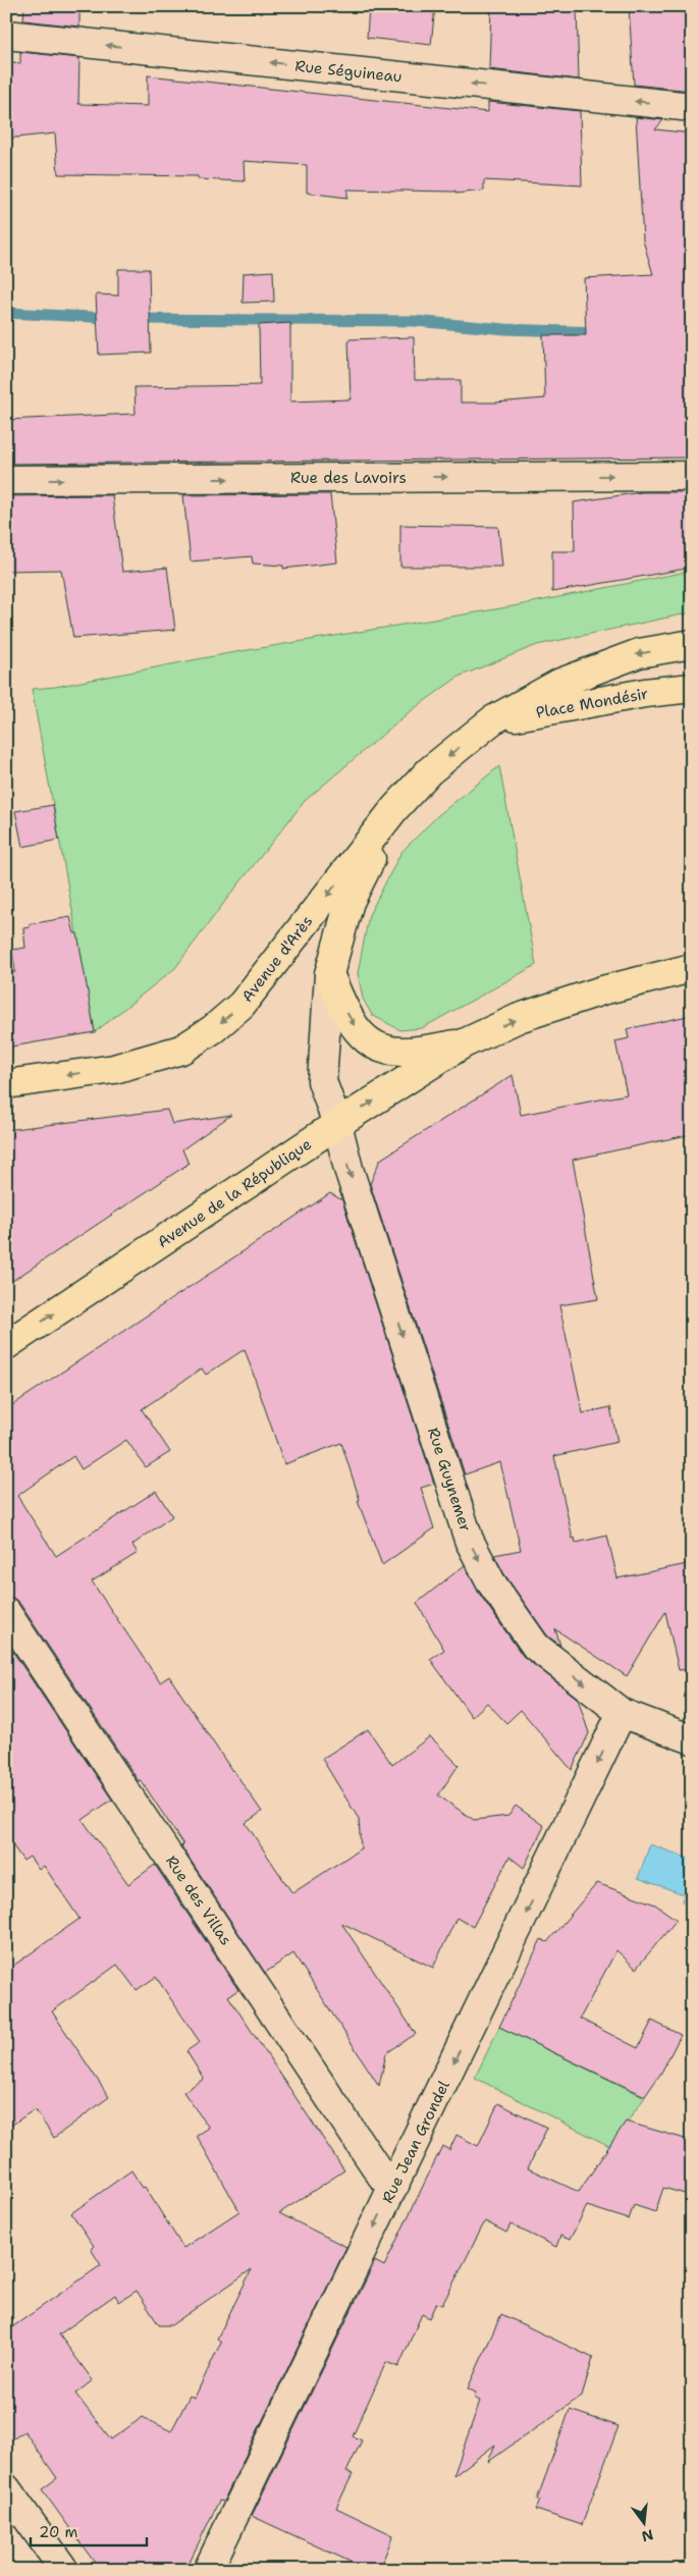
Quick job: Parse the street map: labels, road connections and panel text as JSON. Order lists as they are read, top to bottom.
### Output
{
  "streets": {
    "main road": ["Place Mondésir", "Avenue d'Arès", "Avenue de la République"],
    "street": [
      "Rue Séguineau",
      "Rue des Lavoirs",
      "Rue Guynemer",
      "Rue des Villas",
      "Rue Jean Grondel"
    ]
  },
  "crossings": [
    ["Place Mondésir", "Avenue d'Arès"],
    ["Avenue de la République", "Rue Guynemer"],
    ["Rue Guynemer", "Rue Jean Grondel"],
    ["Rue des Villas", "Rue Jean Grondel"]
  ],
  "one_way": [
    "Rue Séguineau",
    "Rue des Lavoirs",
    "Avenue d'Arès",
    "Avenue de la République",
    "Rue Guynemer",
    "Rue Jean Grondel"
  ],
  "scale_bar": "20 m",
  "north": "bottom"
}
